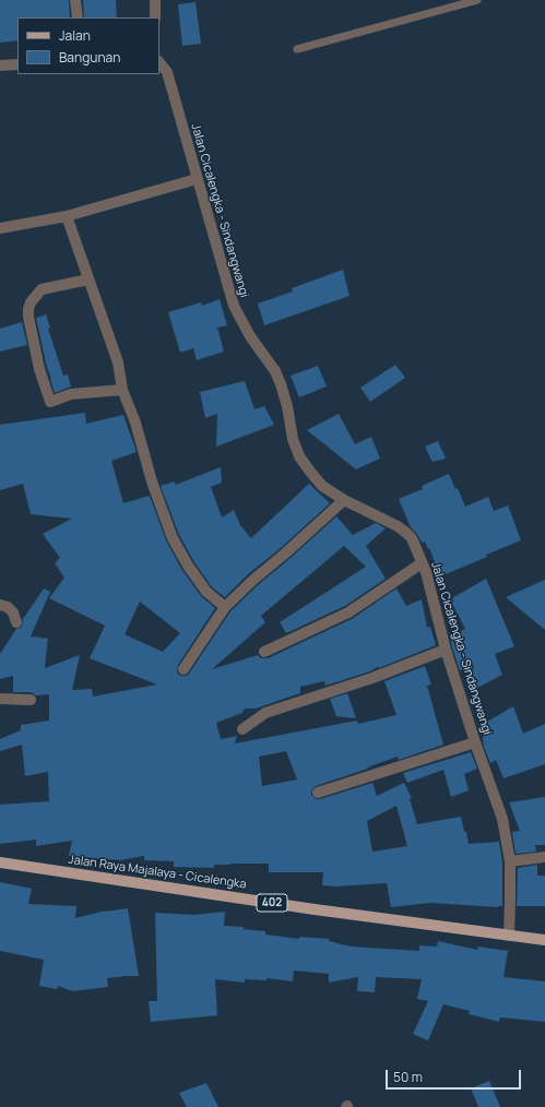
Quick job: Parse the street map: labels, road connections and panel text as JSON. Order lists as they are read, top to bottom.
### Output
{
  "streets": {
    "main road": ["Jalan Raya Majalaya - Cicalengka", "402"],
    "street": ["Jalan Cicalengka - Sindangwangi"]
  },
  "crossings": [
    ["Jalan Cicalengka - Sindangwangi", "Jalan Raya Majalaya - Cicalengka"]
  ],
  "legend": ["Jalan", "Bangunan"],
  "scale_bar": "50 m"
}
